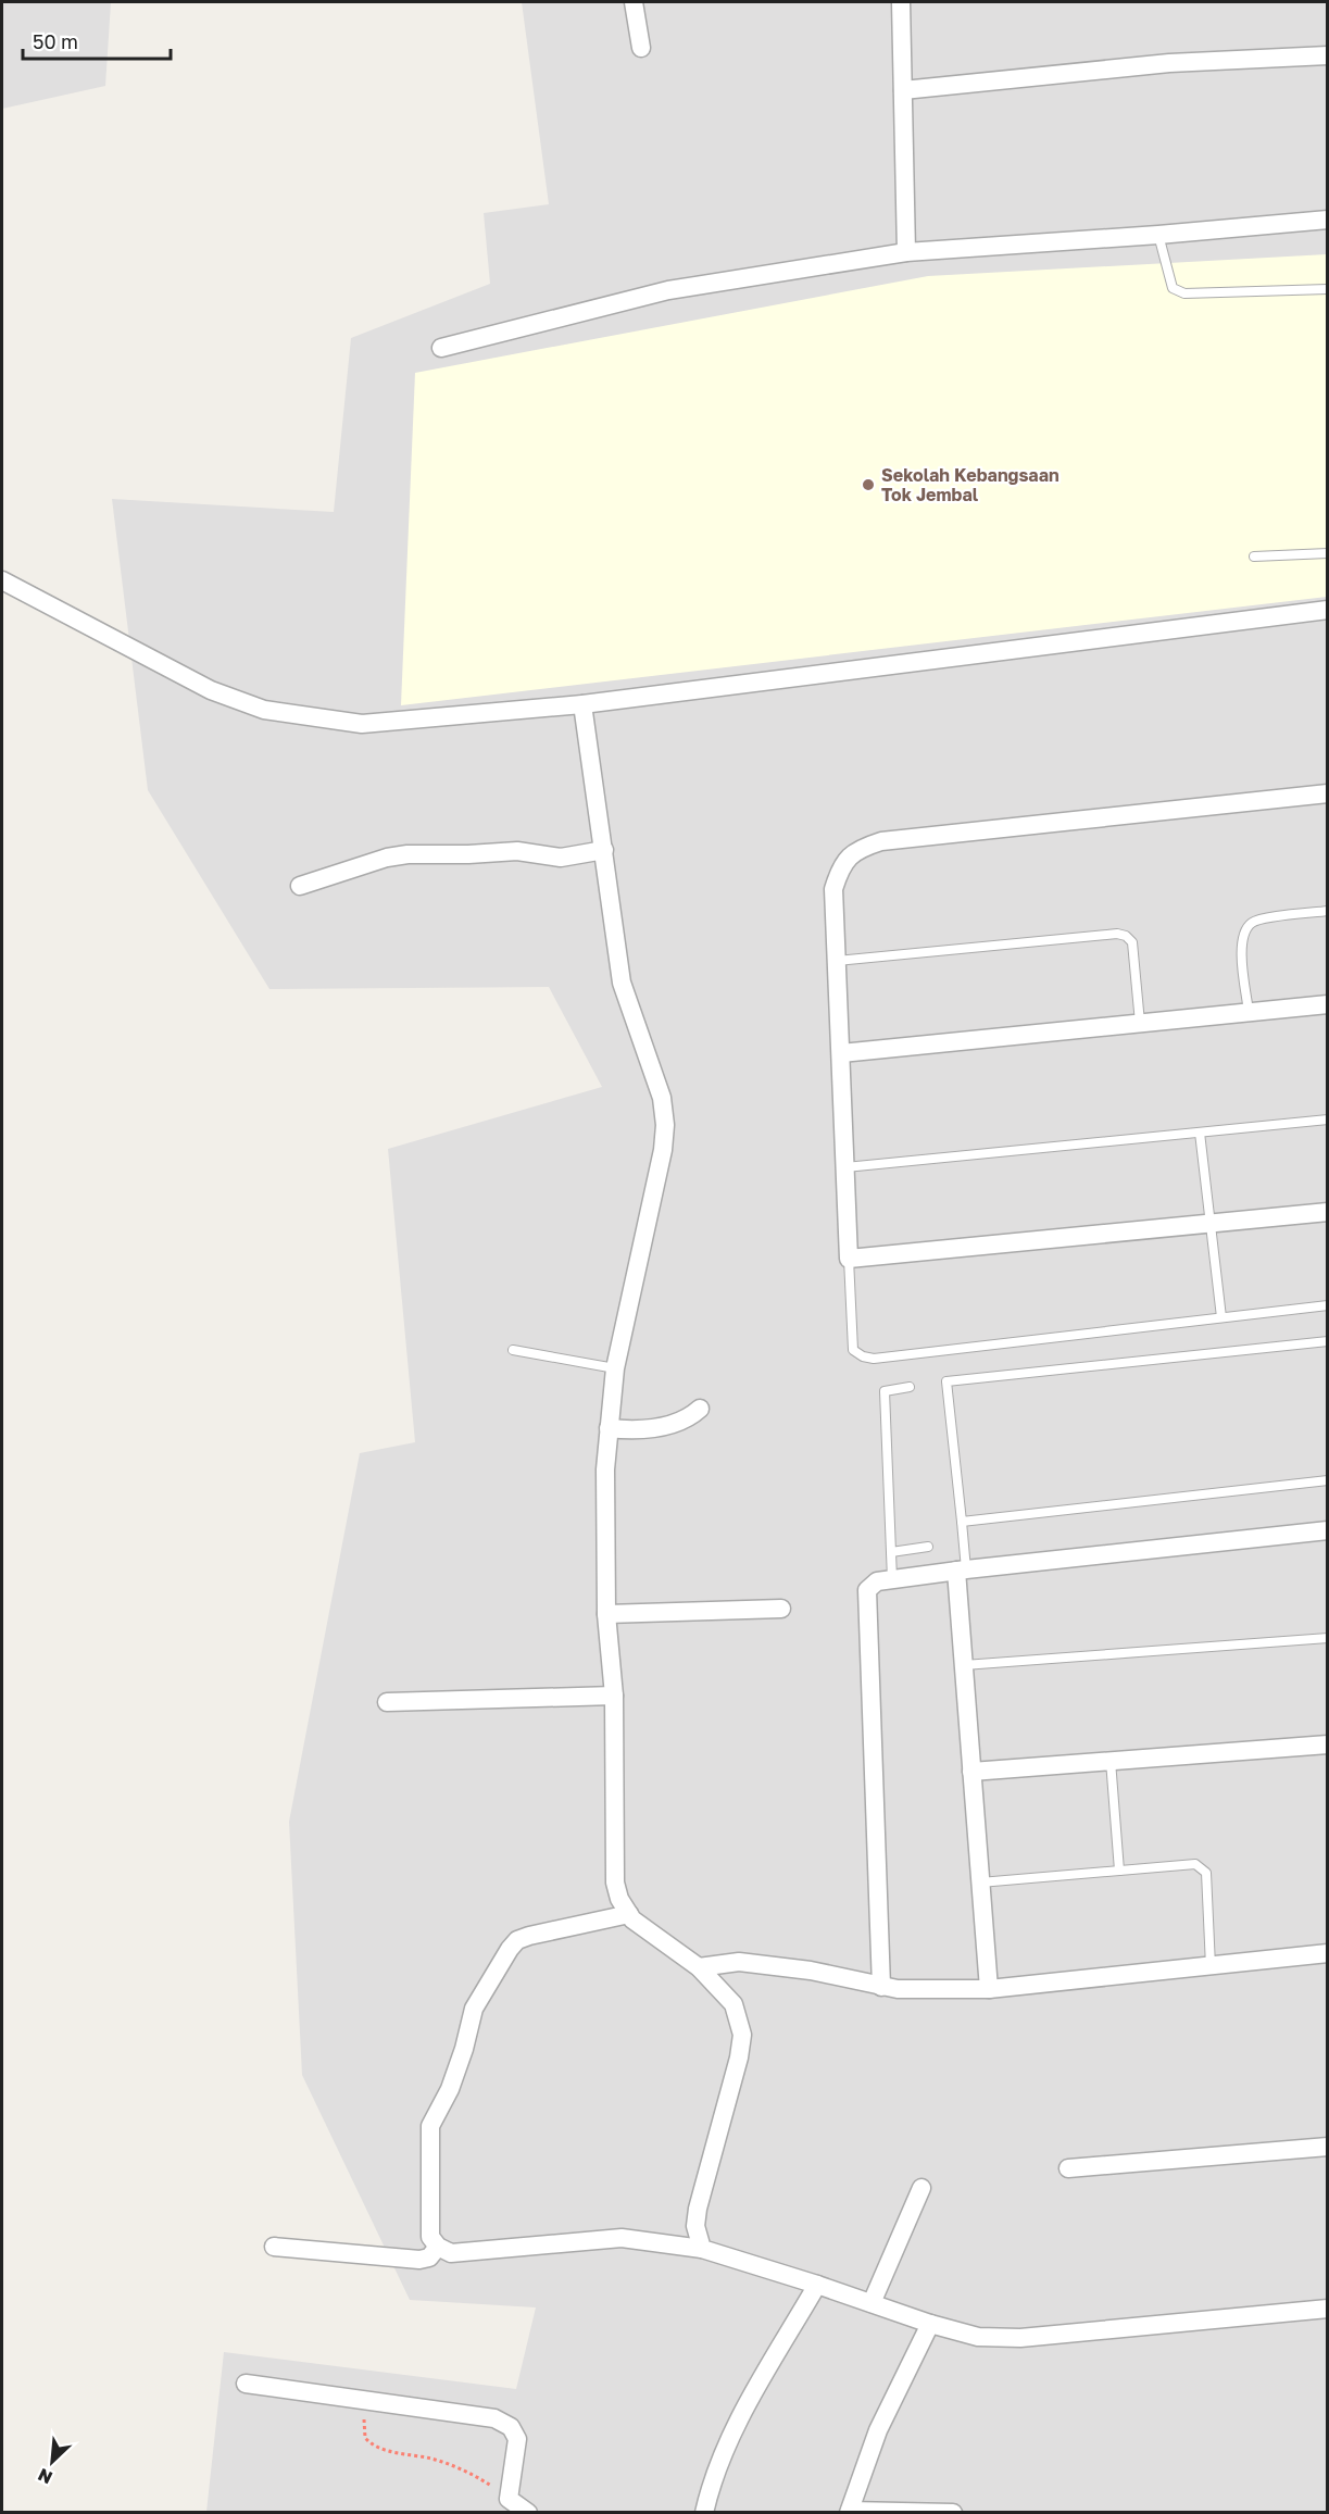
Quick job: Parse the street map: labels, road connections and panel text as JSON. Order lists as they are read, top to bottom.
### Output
{
  "places": ["Sekolah Kebangsaan Tok Jembal"],
  "scale_bar": "50 m",
  "north": "bottom left"
}
